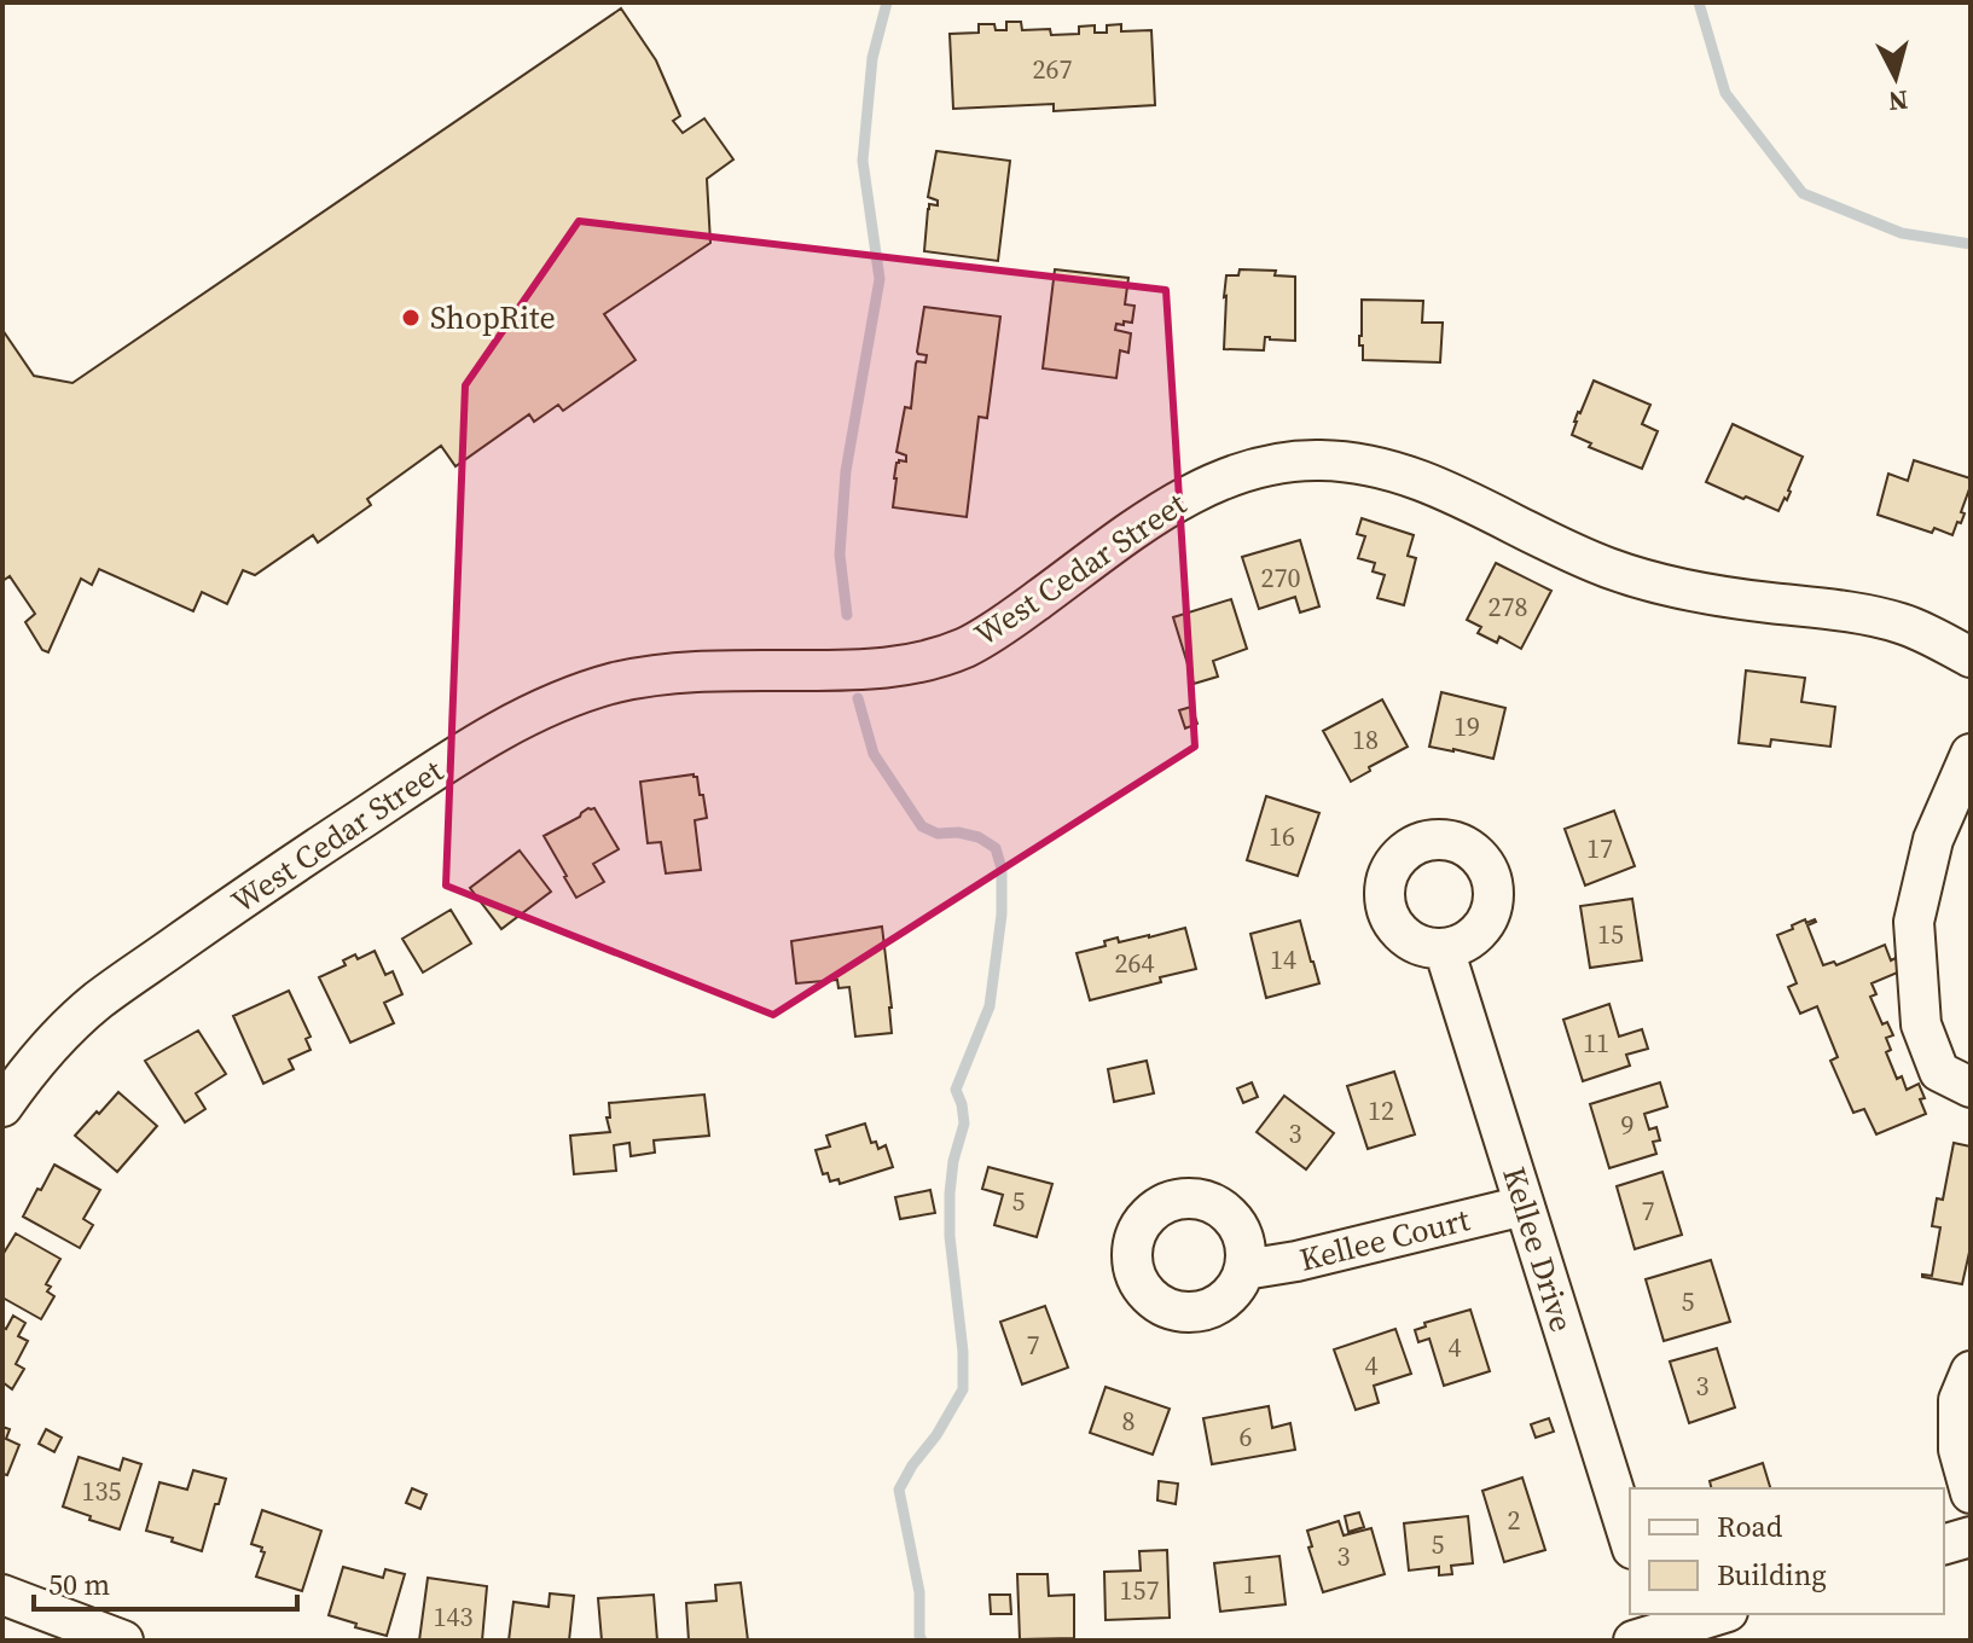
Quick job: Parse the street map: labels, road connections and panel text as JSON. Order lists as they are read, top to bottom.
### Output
{
  "streets": {
    "street": ["West Cedar Street", "Kellee Court", "Kellee Drive"]
  },
  "crossings": [
    ["Kellee Court", "Kellee Drive"]
  ],
  "places": ["ShopRite"],
  "house_numbers": [
    "267",
    "270",
    "278",
    "19",
    "18",
    "16",
    "17",
    "15",
    "14",
    "264",
    "11",
    "12",
    "9",
    "3",
    "5",
    "7",
    "5",
    "7",
    "4",
    "4",
    "3",
    "8",
    "6",
    "135",
    "2",
    "5",
    "3",
    "1",
    "157",
    "143"
  ],
  "legend": ["Road", "Building"],
  "scale_bar": "50 m",
  "north": "bottom"
}
